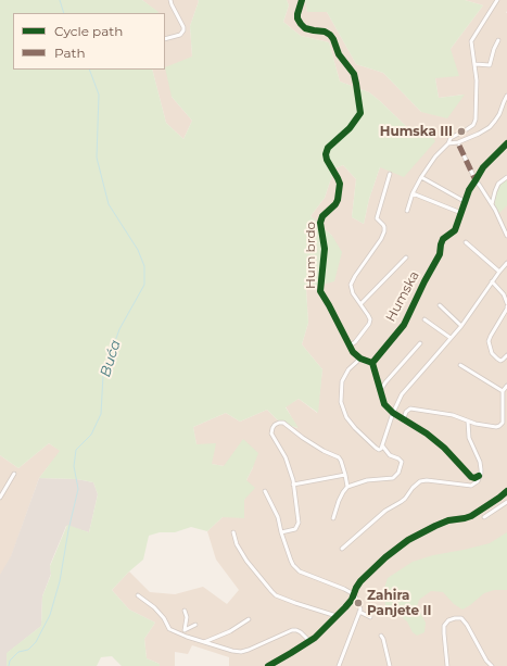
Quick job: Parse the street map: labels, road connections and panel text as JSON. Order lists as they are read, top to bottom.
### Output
{
  "streets": {
    "street": ["Hum brdo", "Humska"]
  },
  "water": ["Buća"],
  "places": ["Humska III", "Zahira Panjete II"],
  "legend": ["Cycle path", "Path"]
}
